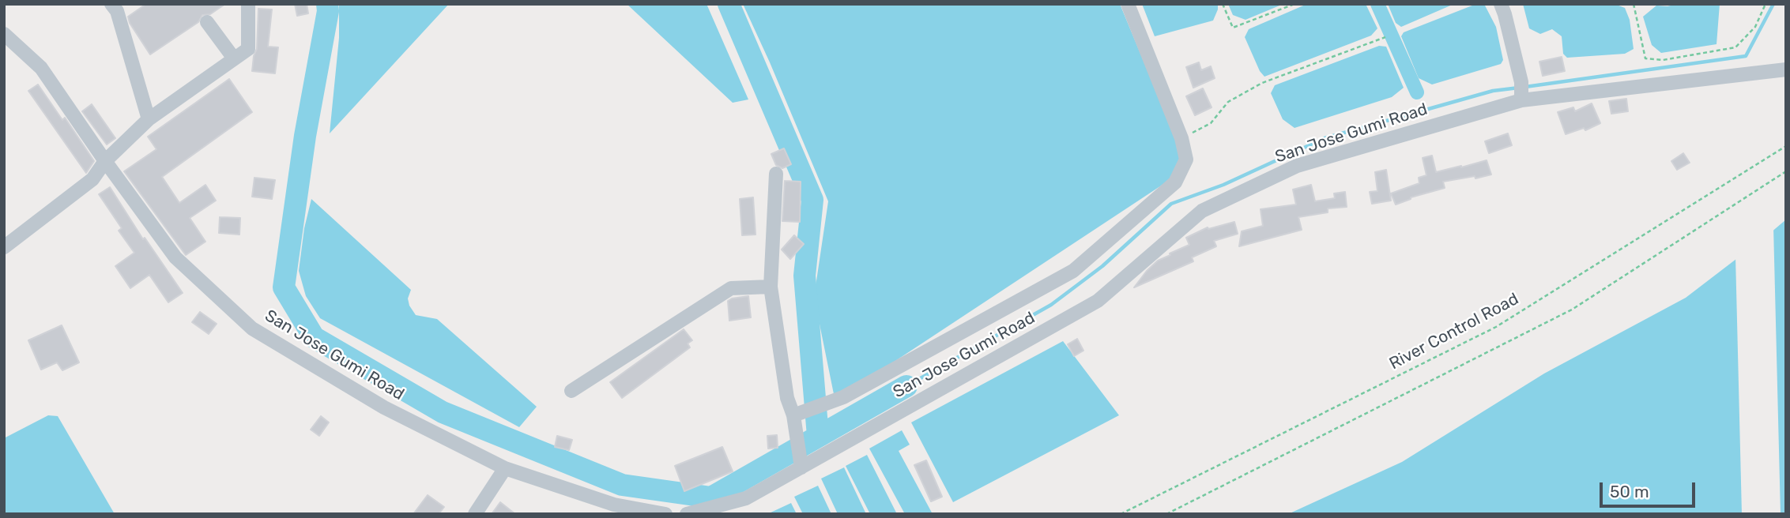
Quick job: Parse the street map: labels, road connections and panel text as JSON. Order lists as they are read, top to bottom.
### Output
{
  "streets": {
    "street": ["San Jose Gumi Road"],
    "path": ["River Control Road"]
  },
  "scale_bar": "50 m"
}
